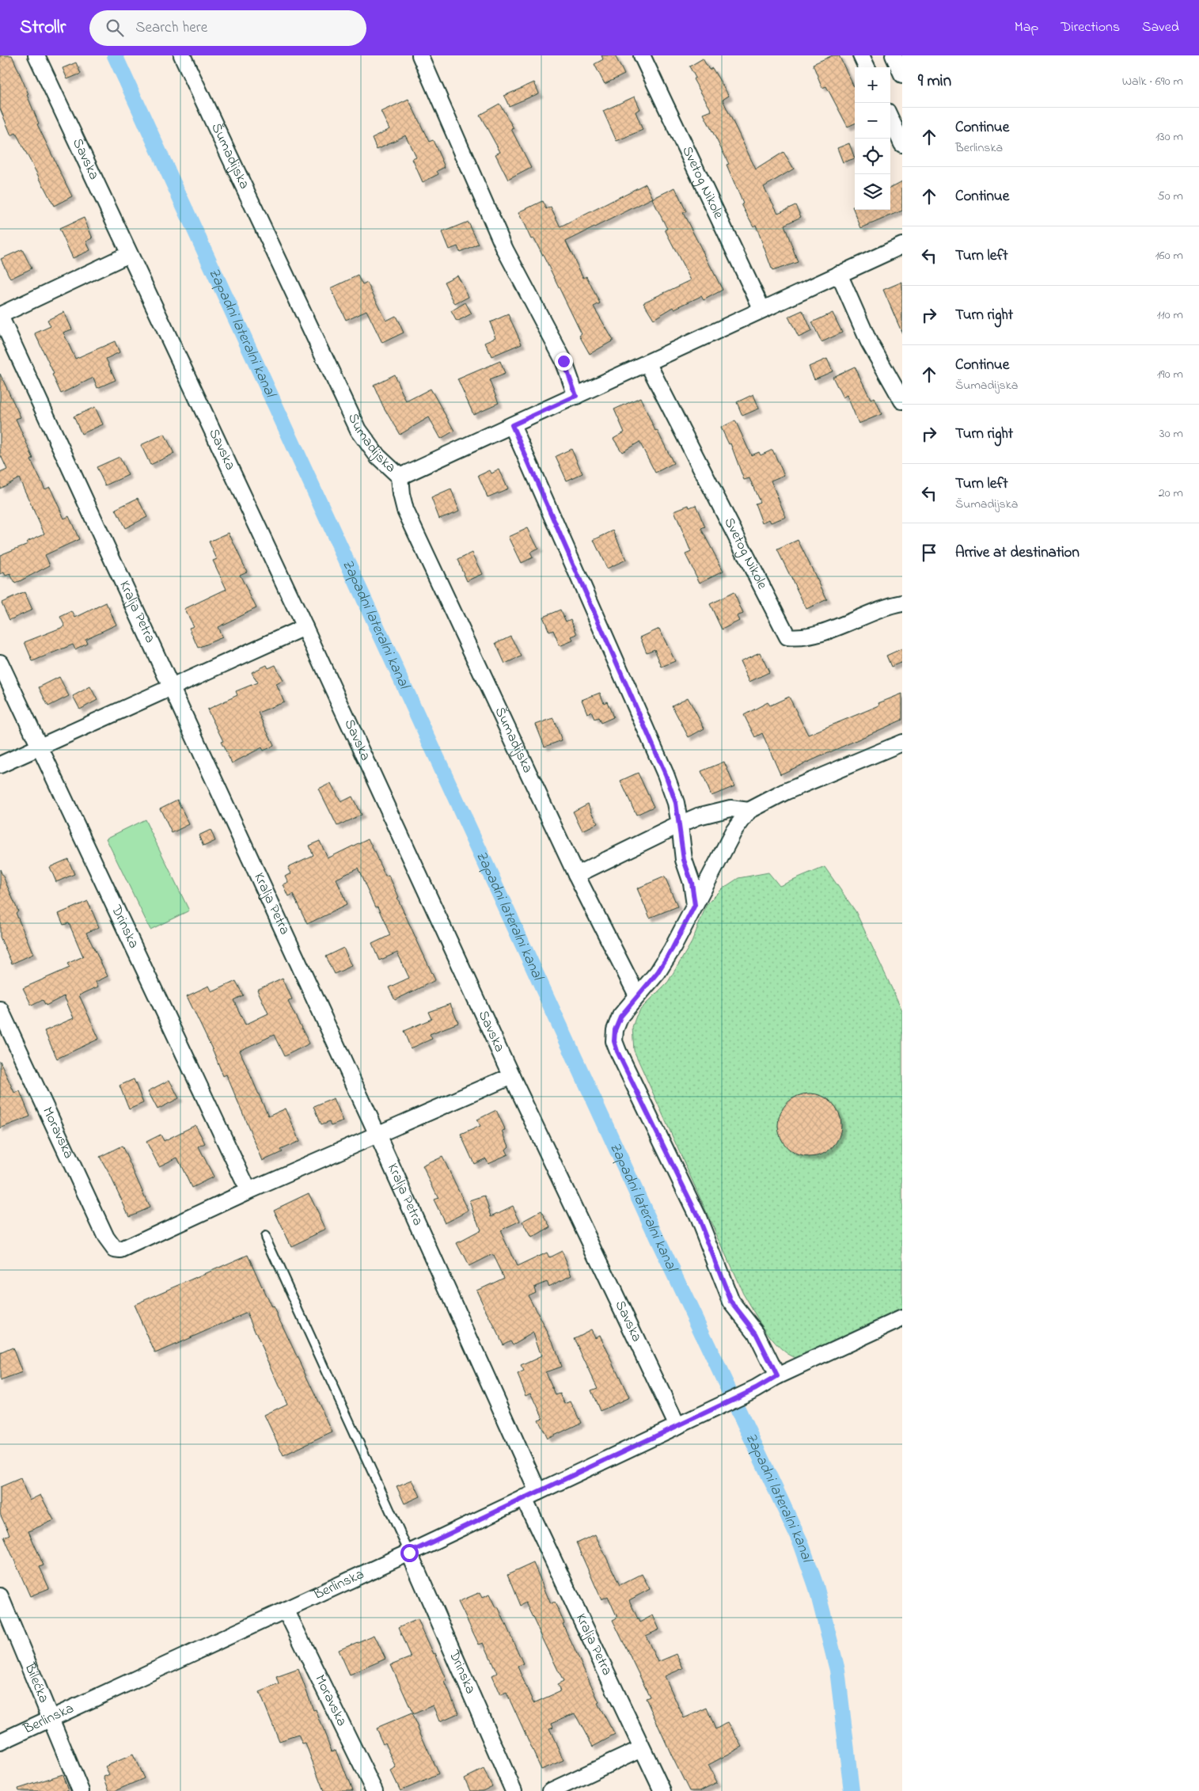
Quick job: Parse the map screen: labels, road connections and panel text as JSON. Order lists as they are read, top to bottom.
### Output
{
  "streets": {
    "street": [
      "Šumadijska",
      "Savska",
      "Svetog Nikole",
      "Kralja Petra",
      "Drinska",
      "Moravska",
      "Berlinska",
      "Bilećka"
    ]
  },
  "crossings": [
    ["Savska", "Berlinska"],
    ["Kralja Petra", "Berlinska"],
    ["Drinska", "Moravska"],
    ["Drinska", "Berlinska"],
    ["Moravska", "Berlinska"],
    ["Berlinska", "Bilećka"]
  ],
  "water": ["Zapadni lateralni kanal"],
  "page": {
    "header": "Strollr",
    "search": "Search here",
    "nav": ["Map", "Directions", "Saved"],
    "heading": ["9 min", "Walk · 690 m"],
    "map_buttons": ["+", "−"],
    "list": [
      ["Continue", "Berlinska", "130 m"],
      ["Continue", "50 m"],
      ["Turn left", "160 m"],
      ["Turn right", "110 m"],
      ["Continue", "Šumadijska", "190 m"],
      ["Turn right", "30 m"],
      ["Turn left", "Šumadijska", "20 m"],
      "Arrive at destination"
    ]
  }
}
